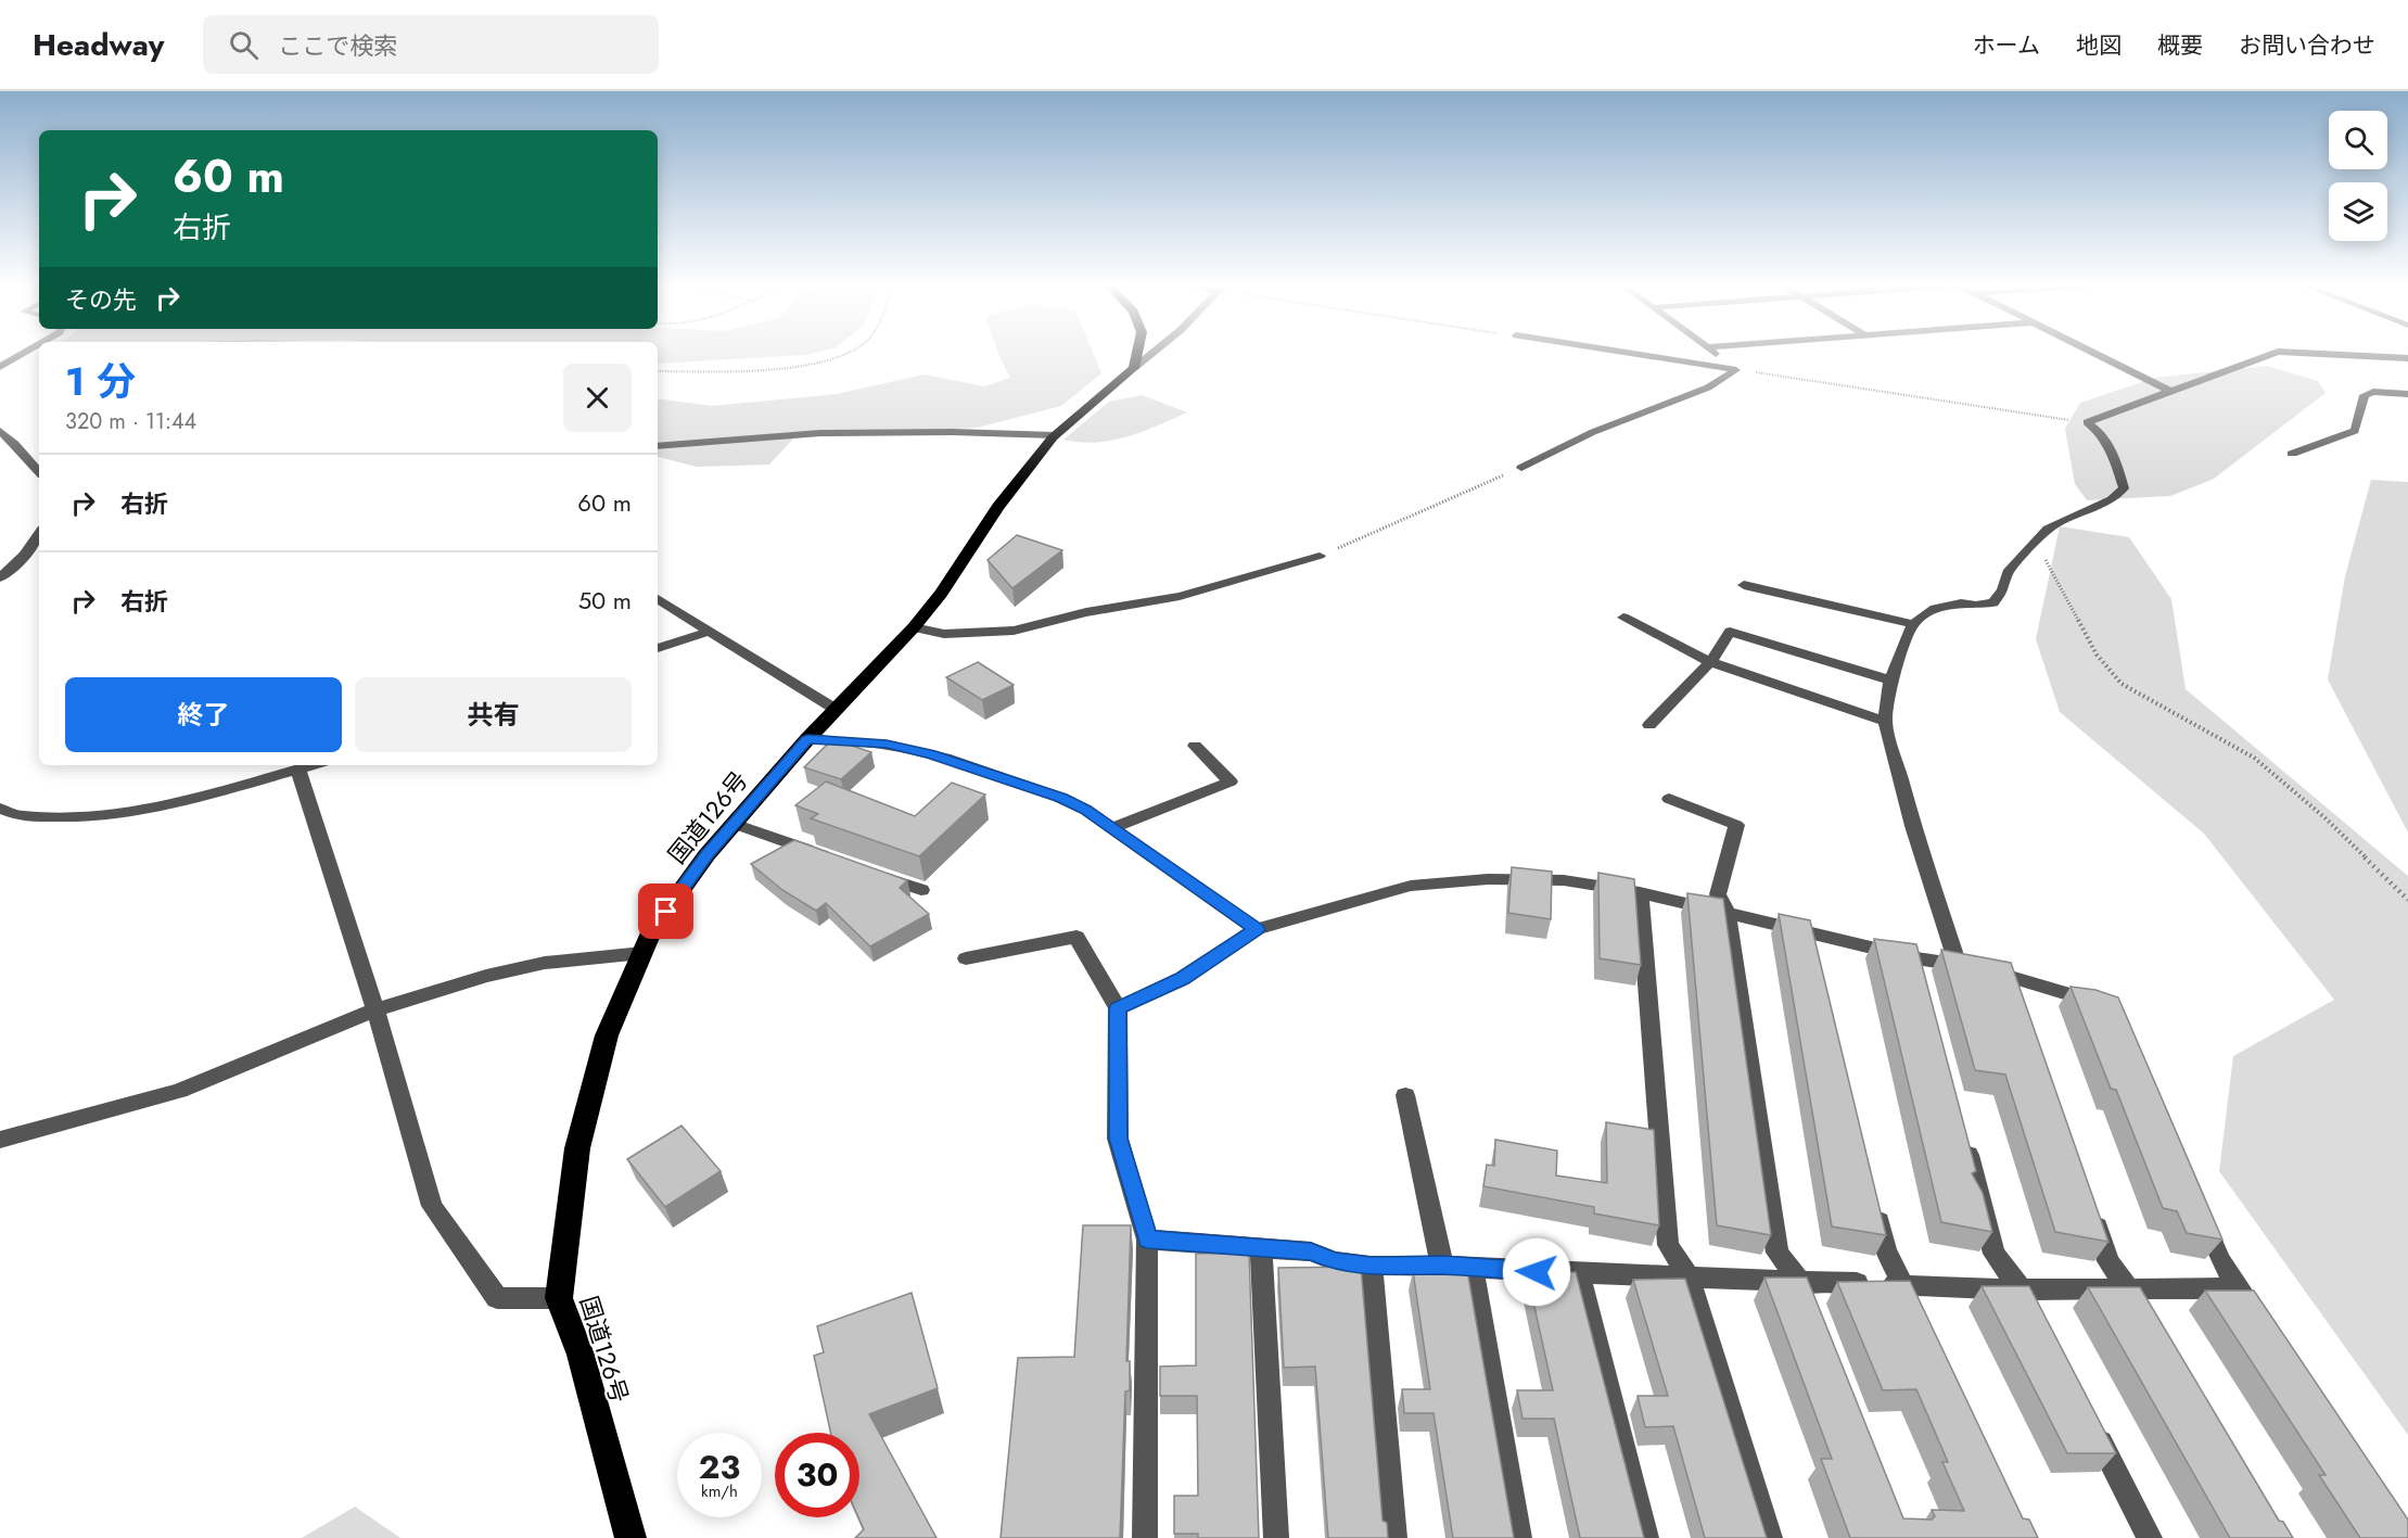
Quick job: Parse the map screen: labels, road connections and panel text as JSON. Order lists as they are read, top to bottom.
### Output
{
  "streets": {
    "highway": ["国道126号"]
  },
  "page": {
    "header": "Headway",
    "search": "ここで検索",
    "nav": [
      "ホーム",
      "地図",
      "概要",
      "お問い合わせ"
    ],
    "turn": ["60 m", "右折"],
    "then": "その先",
    "heading": ["1 分", "320 m · 11:44"],
    "list": [
      {
        "name": "右折",
        "value": "60 m"
      },
      {
        "name": "右折",
        "value": "50 m"
      }
    ],
    "buttons": ["終了", "共有"],
    "speed": "23 km/h",
    "limit": "30"
  }
}
